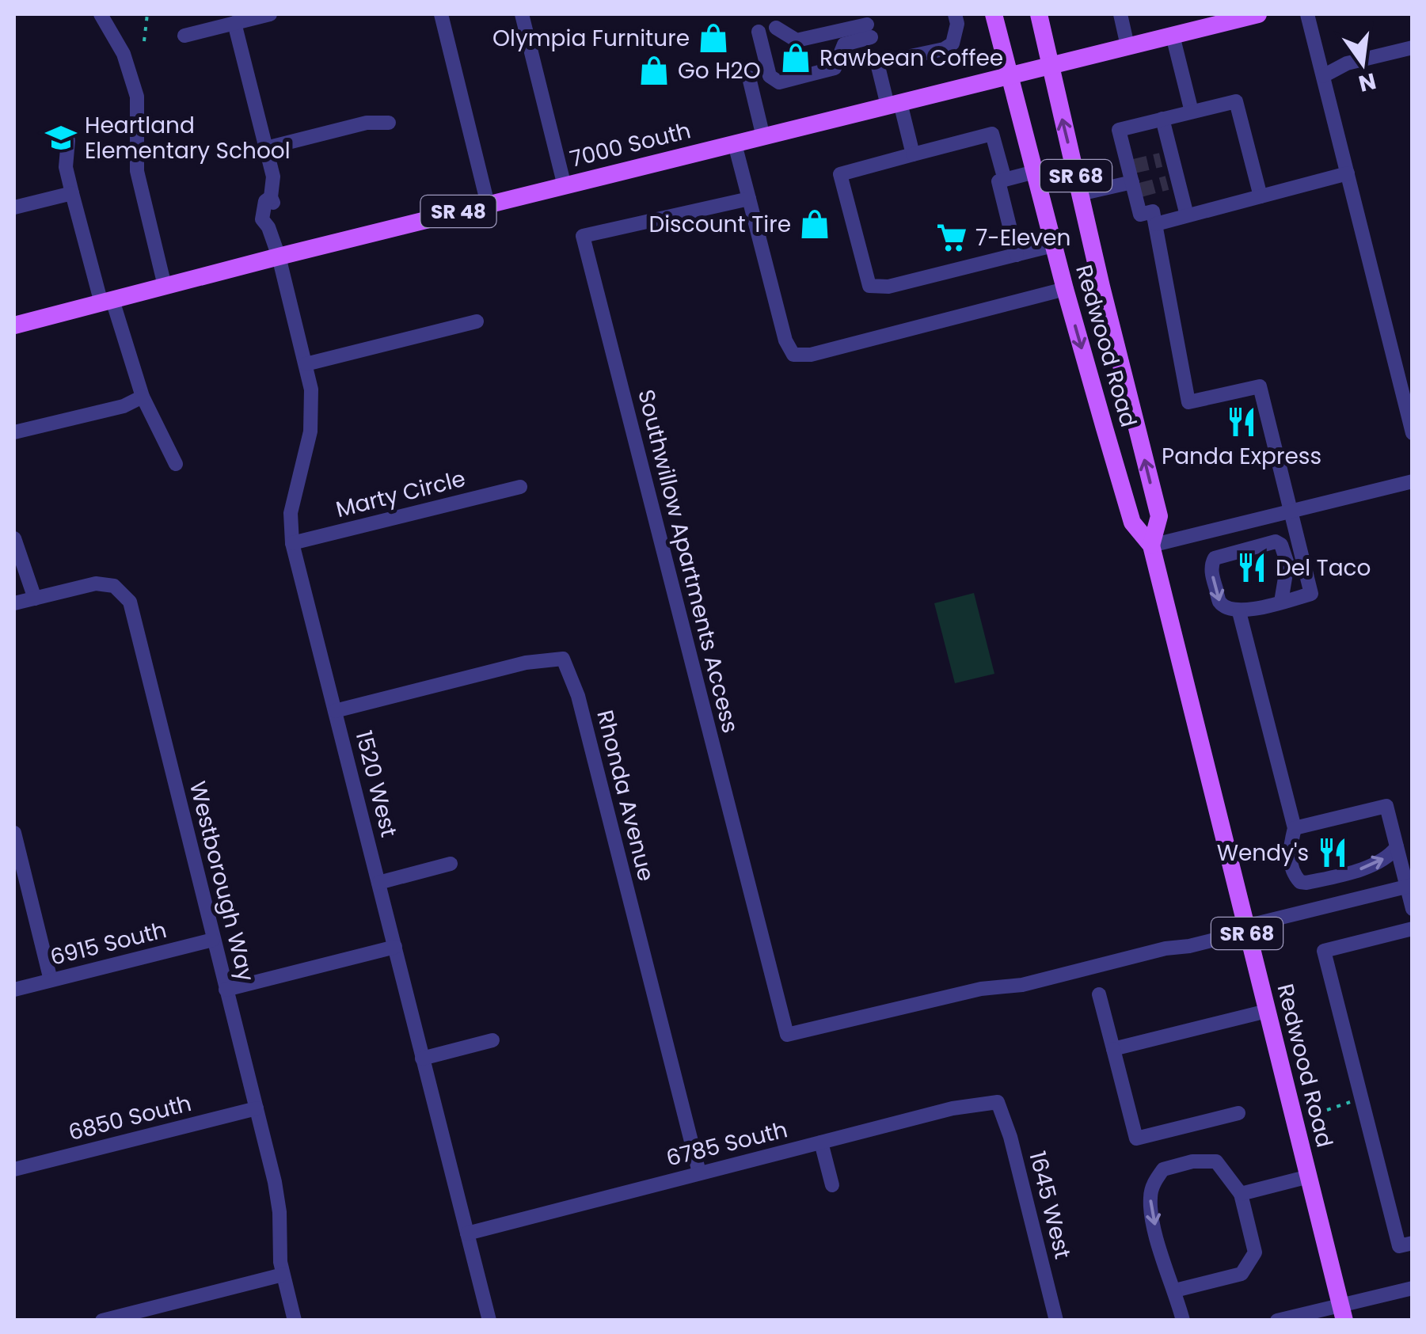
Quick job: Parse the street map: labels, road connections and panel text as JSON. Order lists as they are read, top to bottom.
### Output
{
  "streets": {
    "main road": [
      "7000 South",
      "SR 68",
      "SR 48",
      "Redwood Road"
    ],
    "street": [
      "Marty Circle",
      "Southwillow Apartments Access",
      "1520 West",
      "Rhonda Avenue",
      "Westborough Way",
      "6915 South",
      "6850 South",
      "6785 South",
      "1645 West"
    ]
  },
  "crossings": [
    ["7000 South", "Redwood Road"],
    ["7000 South", "1520 West"],
    ["Redwood Road", "Southwillow Apartments Access"],
    ["Marty Circle", "1520 West"],
    ["1520 West", "Rhonda Avenue"],
    ["1520 West", "6785 South"],
    ["Rhonda Avenue", "6785 South"],
    ["Westborough Way", "6915 South"],
    ["Westborough Way", "6850 South"],
    ["6785 South", "1645 West"]
  ],
  "places": {
    "shop": [
      "Olympia Furniture",
      "Rawbean Coffee",
      "Go H2O",
      "Discount Tire"
    ],
    "school or university": ["Heartland Elementary School"],
    "supermarket": ["7-Eleven"],
    "restaurant": ["Panda Express", "Del Taco", "Wendy's"]
  },
  "north": "bottom"
}
